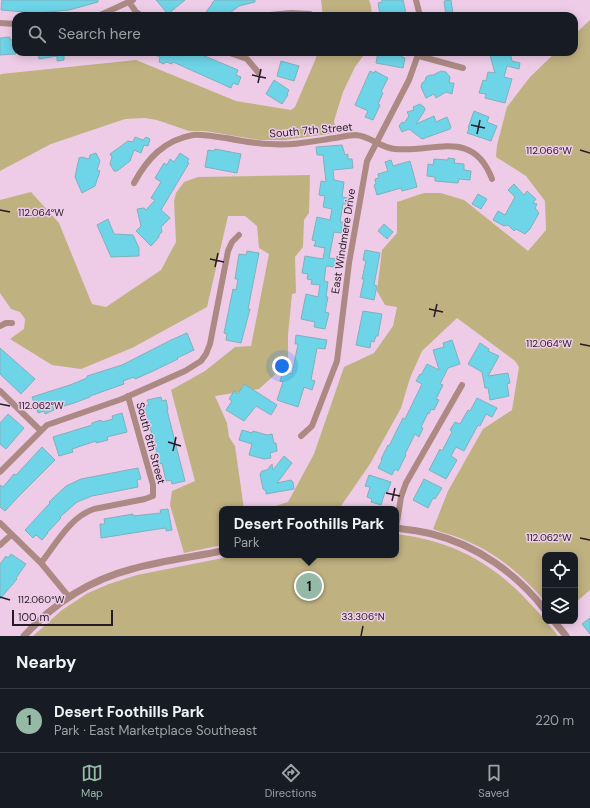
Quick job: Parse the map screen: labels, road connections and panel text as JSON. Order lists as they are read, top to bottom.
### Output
{
  "streets": {
    "street": ["South 7th Street", "East Windmere Drive", "South 8th Street"]
  },
  "crossings": [
    ["South 7th Street", "East Windmere Drive"]
  ],
  "scale_bar": "100 m",
  "page": {
    "search": "Search here",
    "popup": ["Desert Foothills Park", "Park"],
    "pins": "1",
    "scale": "100 m",
    "heading": "Nearby",
    "list": [
      {
        "mark": "1",
        "name": "Desert Foothills Park",
        "note": "Park · East Marketplace Southeast",
        "value": "220 m"
      }
    ],
    "nav": ["Map", "Directions", "Saved"]
  },
  "coordinates": [
    "112.066°W",
    "112.064°W",
    "112.062°W",
    "112.060°W",
    "33.306°N"
  ]
}
